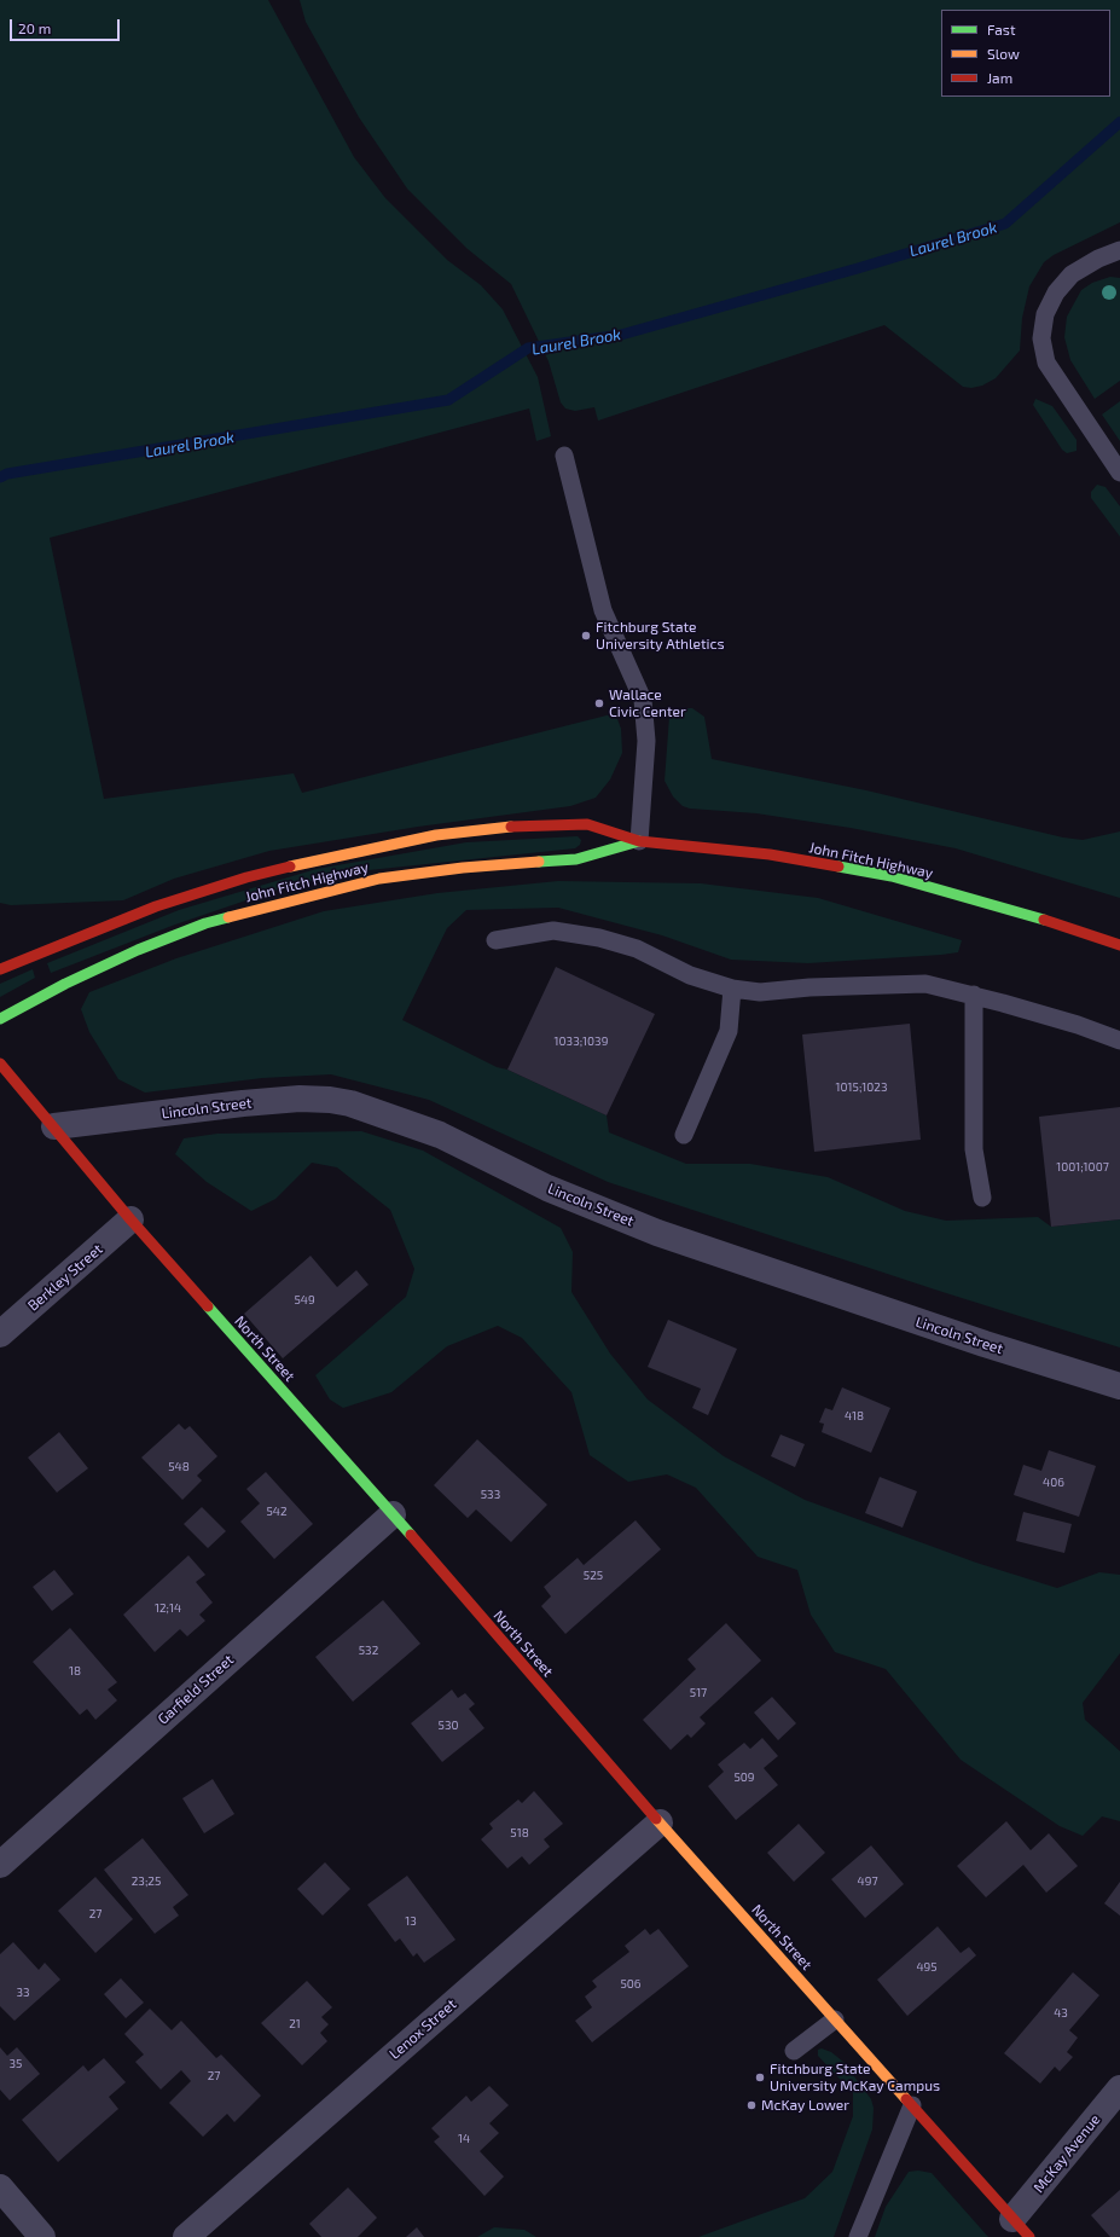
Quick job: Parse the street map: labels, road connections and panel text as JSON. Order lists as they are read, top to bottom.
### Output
{
  "streets": {
    "main road": ["John Fitch Highway", "North Street"],
    "street": [
      "Lincoln Street",
      "Berkley Street",
      "Garfield Street",
      "Lenox Street",
      "McKay Avenue"
    ]
  },
  "crossings": [
    ["Lincoln Street", "North Street"],
    ["Berkley Street", "North Street"],
    ["North Street", "Garfield Street"],
    ["North Street", "Lenox Street"],
    ["North Street", "McKay Avenue"]
  ],
  "water": ["Laurel Brook"],
  "places": [
    "Fitchburg State University Athletics",
    "Wallace Civic Center",
    "Fitchburg State University McKay Campus",
    "McKay Lower"
  ],
  "house_numbers": [
    "1033;1039",
    "1015;1023",
    "1001;1007",
    "549",
    "418",
    "548",
    "406",
    "533",
    "542",
    "525",
    "12;14",
    "532",
    "18",
    "517",
    "530",
    "509",
    "518",
    "23;25",
    "497",
    "27",
    "13",
    "495",
    "506",
    "33",
    "43",
    "21",
    "35",
    "27",
    "14"
  ],
  "legend": ["Fast", "Slow", "Jam"],
  "scale_bar": "20 m"
}
